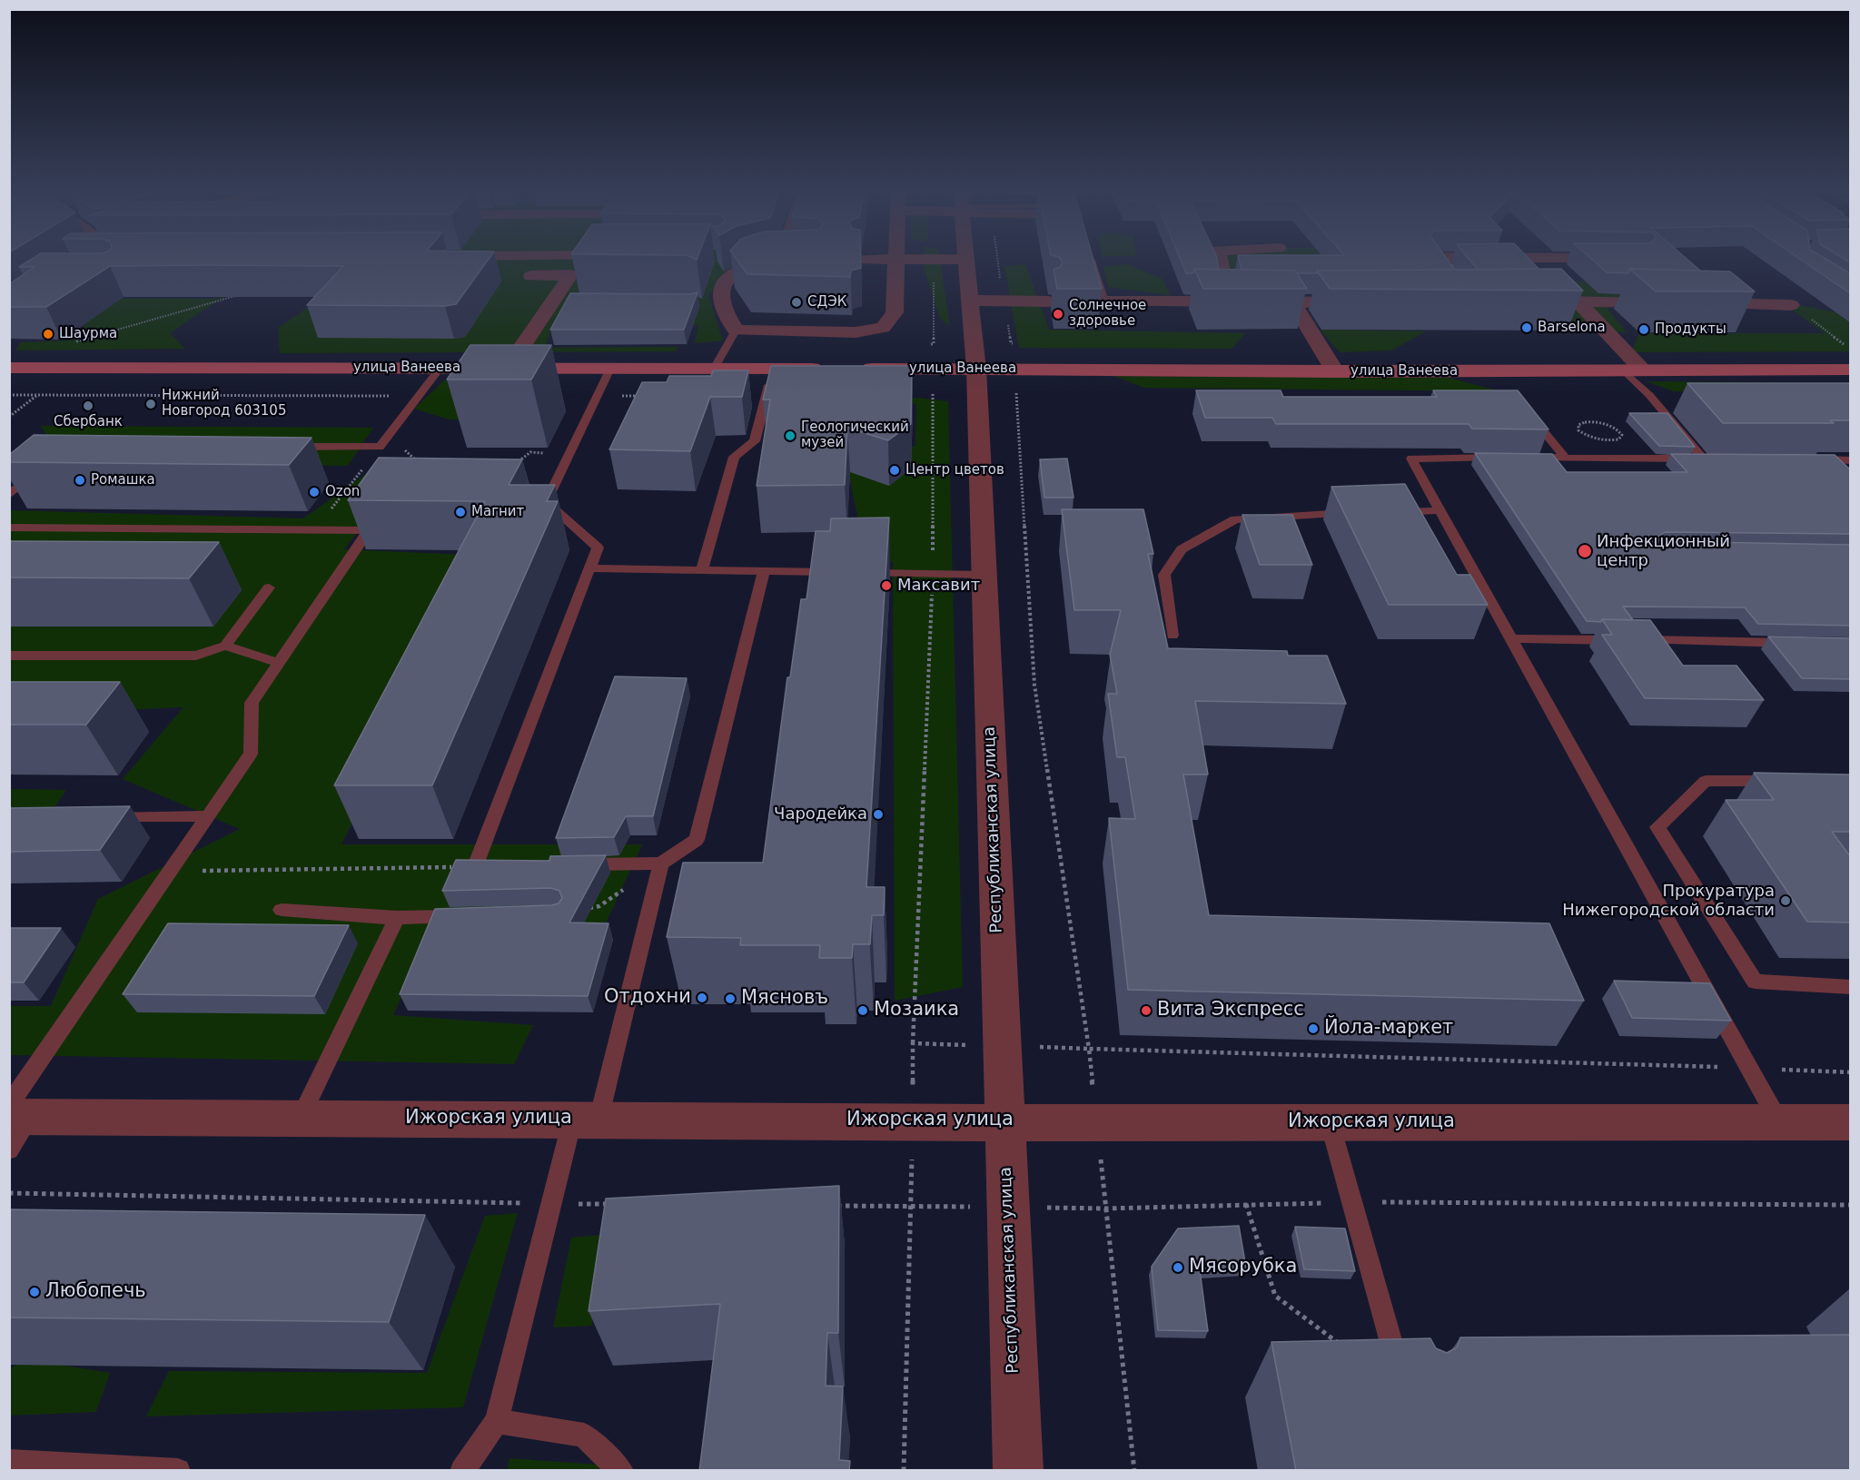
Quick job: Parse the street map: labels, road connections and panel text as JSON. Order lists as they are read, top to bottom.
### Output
{
  "streets": {
    "main road": ["улица Ванеева"],
    "street": ["Республиканская улица", "Ижорская улица"]
  },
  "crossings": [
    ["улица Ванеева", "Республиканская улица"],
    ["Республиканская улица", "Ижорская улица"]
  ],
  "places": [
    "СДЭК",
    "Солнечное здоровье",
    "Barselona",
    "Продукты",
    "Шаурма",
    "Нижний Новгород 603105",
    "Сбербанк",
    "Геологический музей",
    "Центр цветов",
    "Ромашка",
    "Ozon",
    "Магнит",
    "Инфекционный центр",
    "Максавит",
    "Чародейка",
    "Прокуратура Нижегородской области",
    "Отдохни",
    "Мясновъ",
    "Мозаика",
    "Вита Экспресс",
    "Йола-маркет",
    "Мясорубка",
    "Любопечь"
  ]
}
